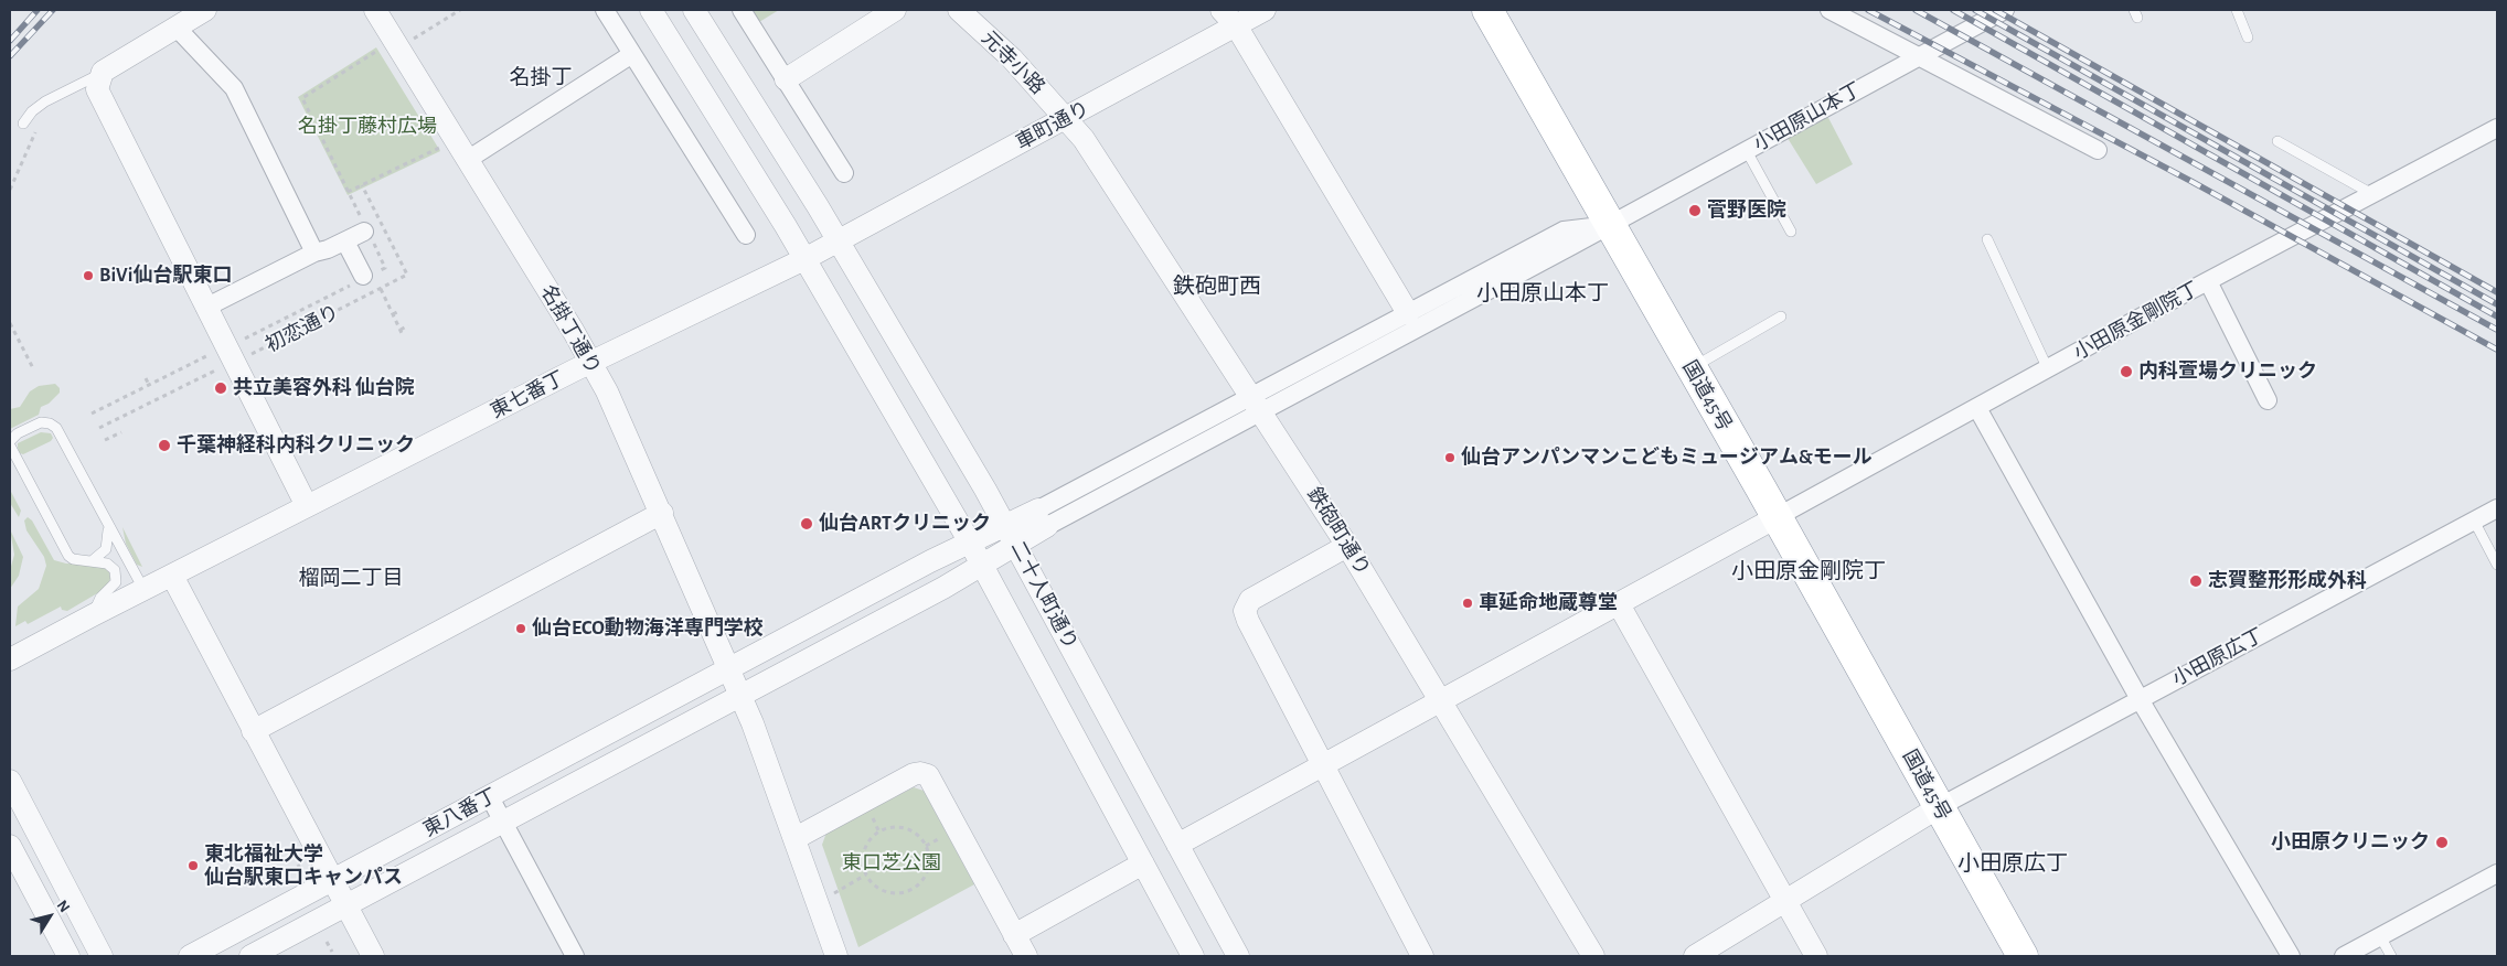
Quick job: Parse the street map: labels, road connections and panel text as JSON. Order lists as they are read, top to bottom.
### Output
{
  "streets": {
    "highway": ["国道45号"],
    "street": [
      "元寺小路",
      "小田原山本丁",
      "車町通り",
      "小田原金剛院丁",
      "名掛丁通り",
      "東七番丁",
      "鉄砲町通り",
      "二十人町通り",
      "小田原広丁",
      "東八番丁"
    ],
    "path": ["初恋通り"]
  },
  "crossings": [
    ["元寺小路", "車町通り"],
    ["元寺小路", "鉄砲町通り"],
    ["小田原山本丁", "国道45号"],
    ["小田原山本丁", "鉄砲町通り"],
    ["車町通り", "東七番丁"],
    ["車町通り", "鉄砲町通り"],
    ["車町通り", "二十人町通り"],
    ["小田原金剛院丁", "国道45号"],
    ["名掛丁通り", "東七番丁"],
    ["名掛丁通り", "東八番丁"],
    ["東七番丁", "二十人町通り"],
    ["国道45号", "小田原広丁"],
    ["二十人町通り", "東八番丁"]
  ],
  "districts": [
    "名掛丁",
    "鉄砲町西",
    "小田原山本丁",
    "小田原金剛院丁",
    "榴岡二丁目",
    "小田原広丁"
  ],
  "parks": ["名掛丁藤村広場", "東口芝公園"],
  "places": [
    "菅野医院",
    "BiVi仙台駅東口",
    "内科萱場クリニック",
    "共立美容外科 仙台院",
    "千葉神経科内科クリニック",
    "仙台アンパンマンこどもミュージアム&モール",
    "仙台ARTクリニック",
    "志賀整形形成外科",
    "車延命地蔵尊堂",
    "仙台ECO動物海洋専門学校",
    "小田原クリニック",
    "東北福祉大学 仙台駅東口キャンパス"
  ],
  "north": "top right"
}
